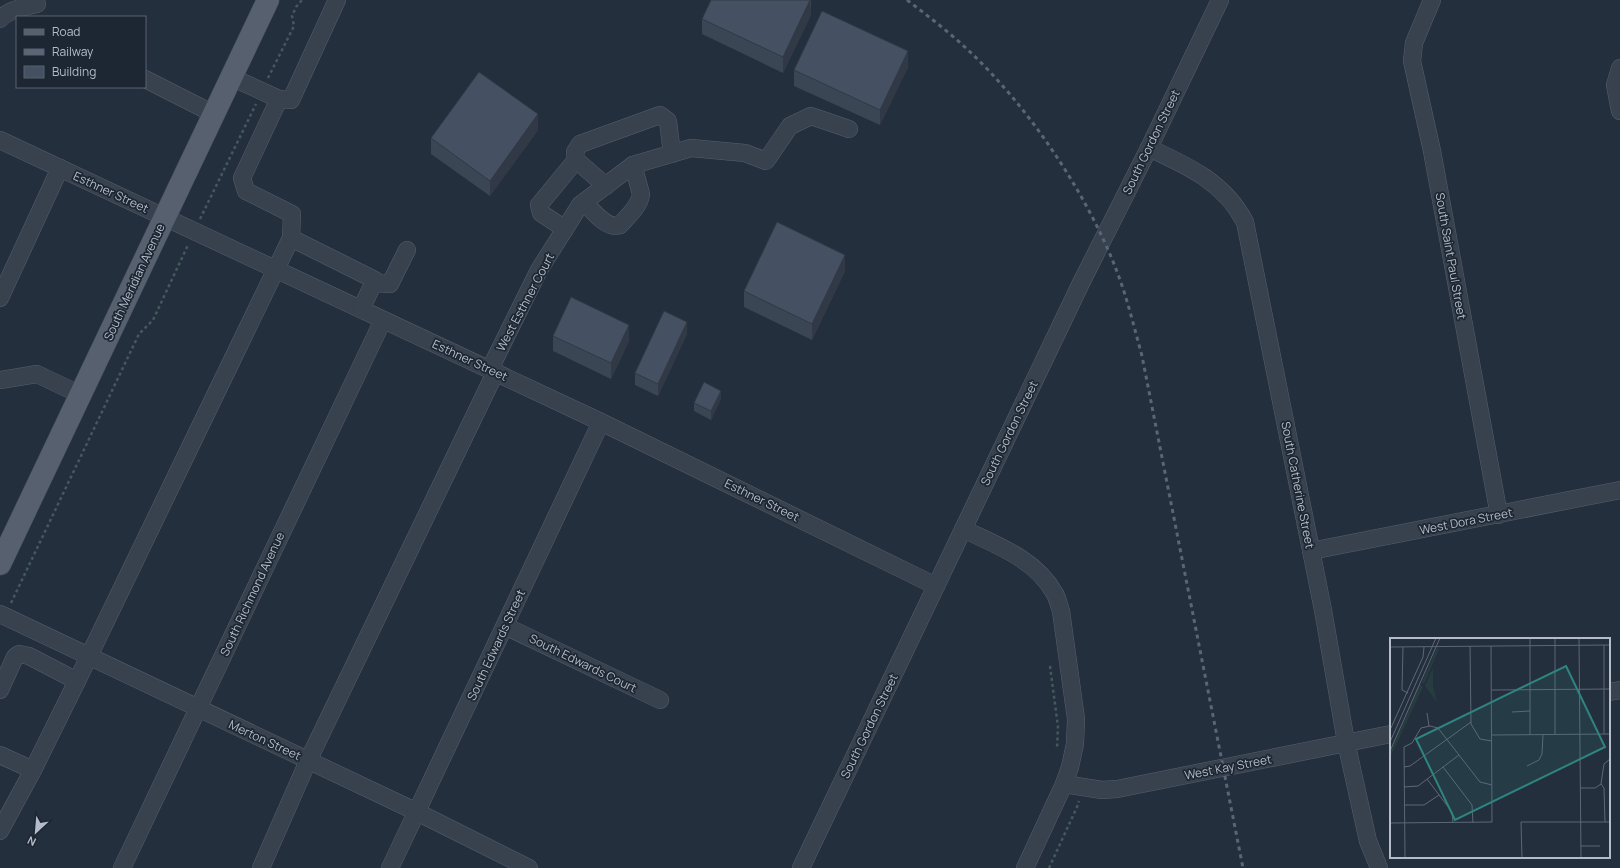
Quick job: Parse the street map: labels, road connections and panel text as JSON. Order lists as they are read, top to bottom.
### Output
{
  "streets": {
    "main road": ["South Meridian Avenue"],
    "street": [
      "South Gordon Street",
      "Esthner Street",
      "South Saint Paul Street",
      "West Esthner Court",
      "South Catherine Street",
      "West Dora Street",
      "South Richmond Avenue",
      "South Edwards Street",
      "South Edwards Court",
      "Merton Street",
      "West Kay Street"
    ]
  },
  "crossings": [
    ["South Gordon Street", "Esthner Street"],
    ["South Gordon Street", "South Catherine Street"],
    ["Esthner Street", "South Meridian Avenue"],
    ["Esthner Street", "West Esthner Court"],
    ["Esthner Street", "South Richmond Avenue"],
    ["Esthner Street", "South Edwards Street"],
    ["South Saint Paul Street", "West Dora Street"],
    ["West Esthner Court", "Merton Street"],
    ["South Catherine Street", "West Dora Street"],
    ["South Catherine Street", "West Kay Street"],
    ["South Richmond Avenue", "Merton Street"],
    ["South Edwards Street", "South Edwards Court"],
    ["South Edwards Street", "Merton Street"]
  ],
  "legend": ["Road", "Railway", "Building"],
  "north": "bottom left"
}
